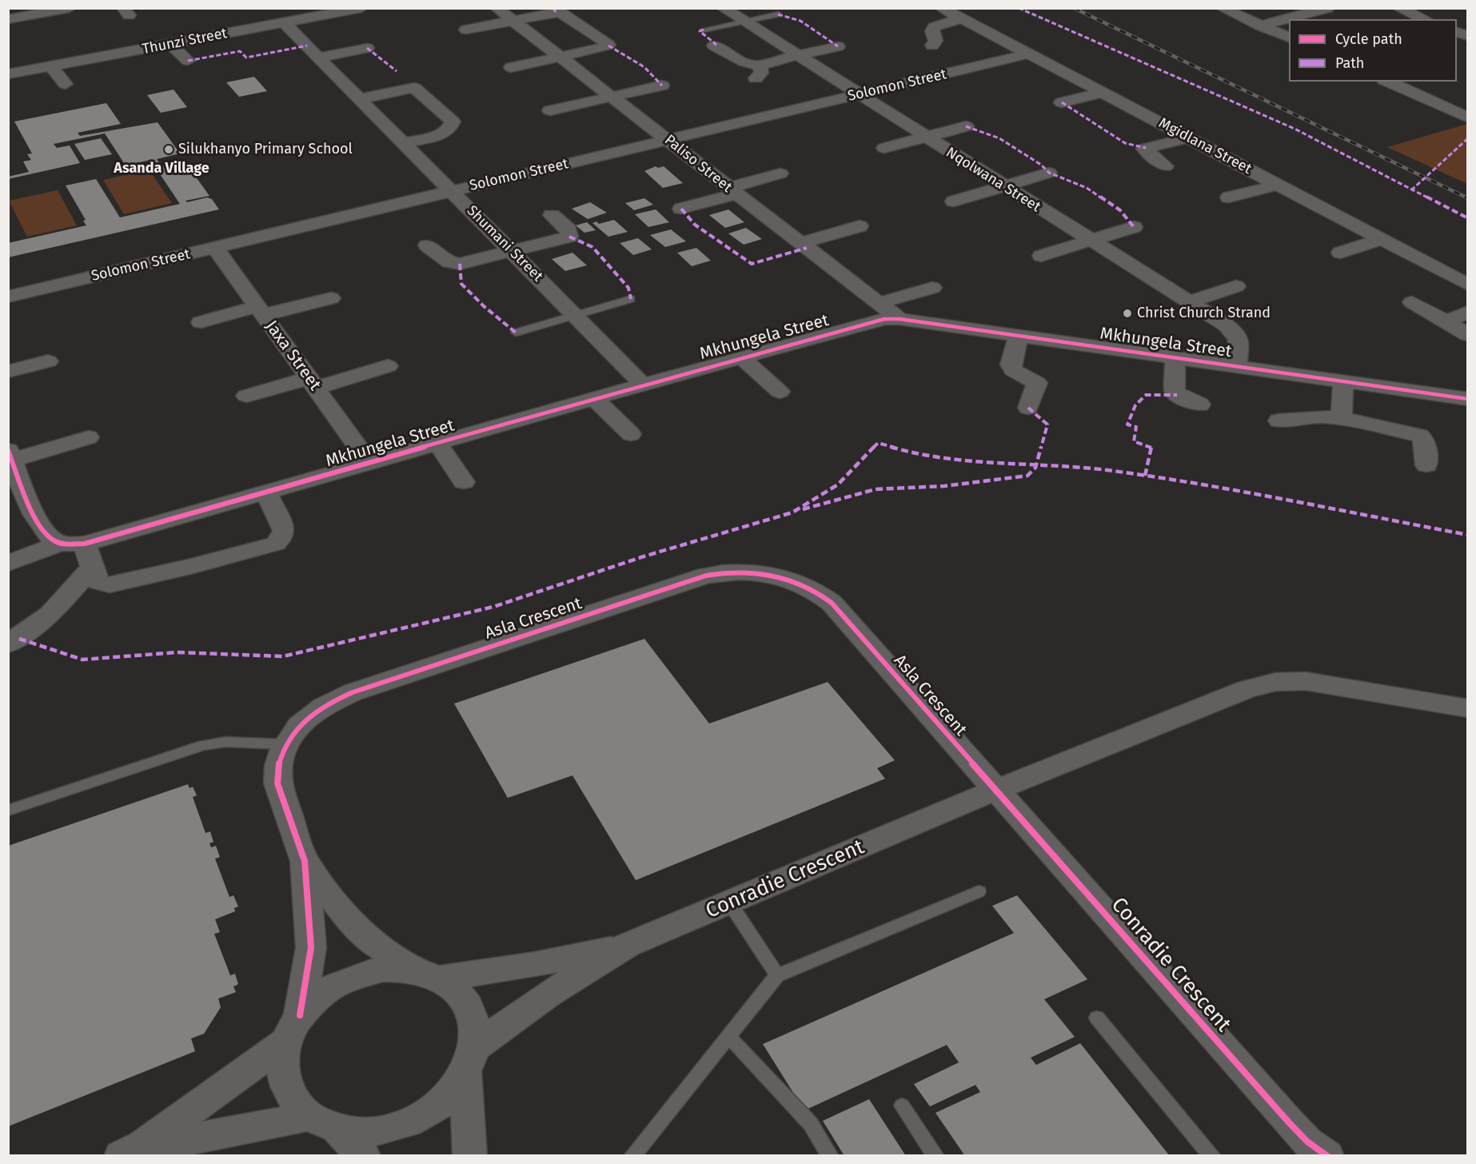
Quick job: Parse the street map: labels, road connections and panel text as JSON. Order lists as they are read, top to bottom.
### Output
{
  "streets": {
    "street": [
      "Thunzi Street",
      "Solomon Street",
      "Mgidlana Street",
      "Paliso Street",
      "Nqolwana Street",
      "Shumani Street",
      "Mkhungela Street",
      "Jaxa Street",
      "Asla Crescent",
      "Conradie Crescent"
    ]
  },
  "crossings": [
    ["Thunzi Street", "Shumani Street"],
    ["Solomon Street", "Mgidlana Street"],
    ["Solomon Street", "Paliso Street"],
    ["Solomon Street", "Nqolwana Street"],
    ["Solomon Street", "Shumani Street"],
    ["Solomon Street", "Jaxa Street"],
    ["Paliso Street", "Mkhungela Street"],
    ["Nqolwana Street", "Mkhungela Street"],
    ["Shumani Street", "Mkhungela Street"],
    ["Mkhungela Street", "Jaxa Street"],
    ["Asla Crescent", "Conradie Crescent"]
  ],
  "districts": ["Asanda Village"],
  "places": ["Silukhanyo Primary School", "Christ Church Strand"],
  "legend": ["Cycle path", "Path"]
}
